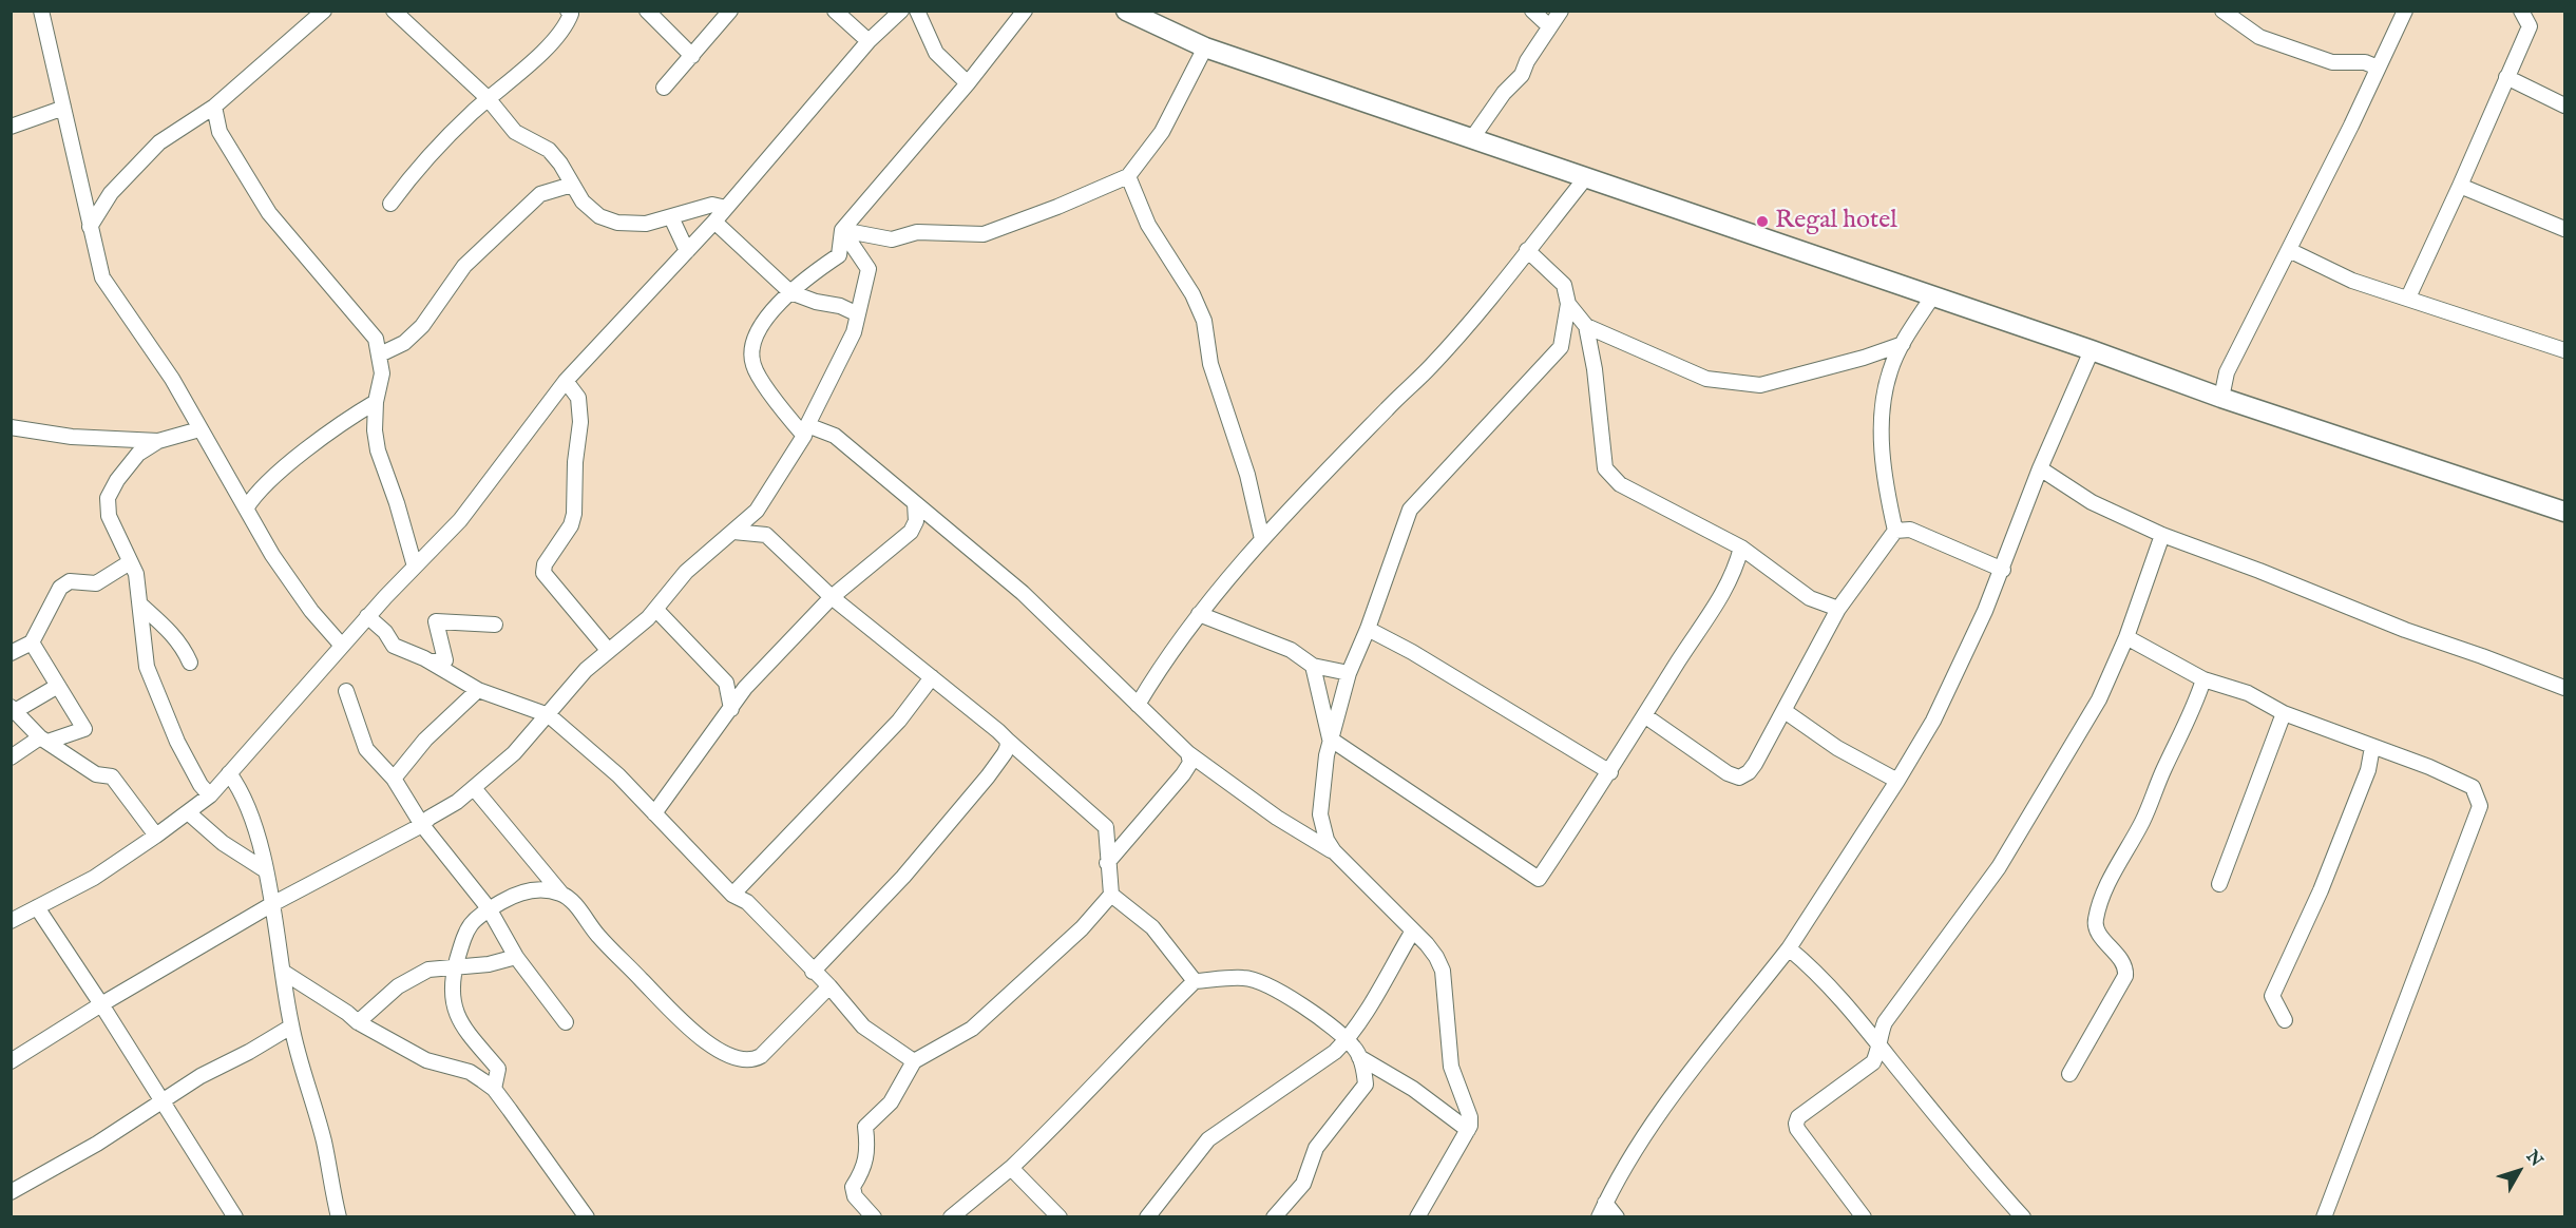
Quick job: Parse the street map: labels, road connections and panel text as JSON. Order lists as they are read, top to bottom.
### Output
{
  "places": ["Regal hotel"],
  "north": "top right"
}
